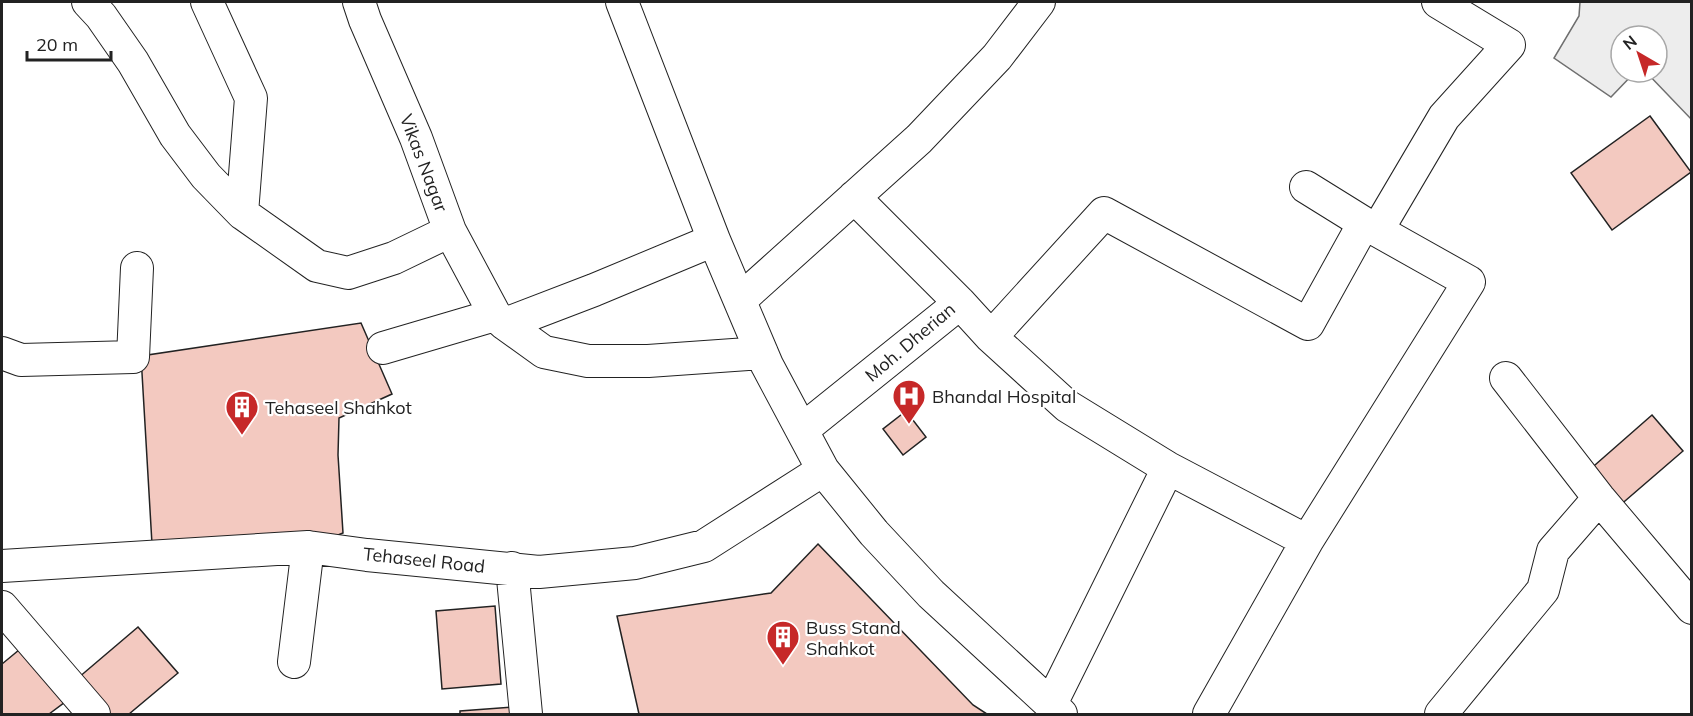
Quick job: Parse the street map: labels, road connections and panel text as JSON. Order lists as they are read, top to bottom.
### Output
{
  "streets": {
    "street": ["Vikas Nagar", "Moh. Dherian", "Tehaseel Road"]
  },
  "places": {
    "hospital": ["Bhandal Hospital"],
    "building": ["Tehaseel Shahkot", "Buss Stand Shahkot"]
  },
  "scale_bar": "20 m",
  "north": "top left"
}
